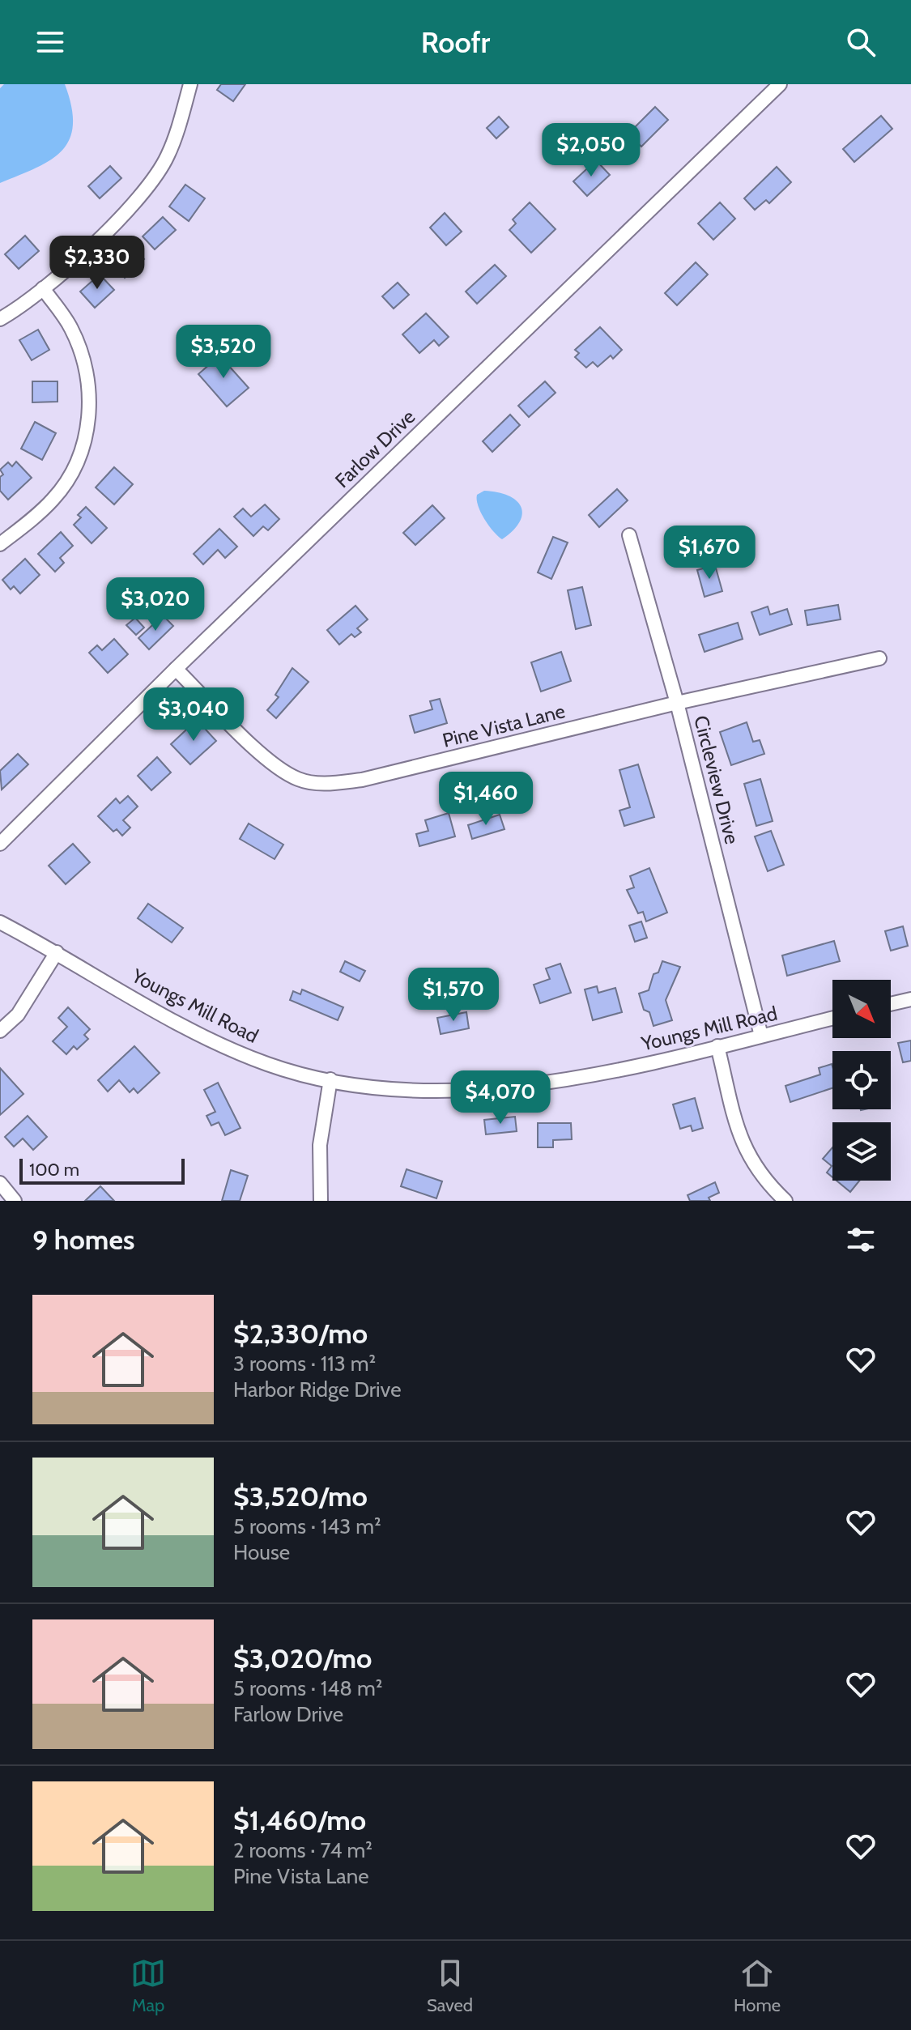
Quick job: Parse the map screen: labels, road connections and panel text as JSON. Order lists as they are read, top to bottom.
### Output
{
  "streets": {
    "street": [
      "Farlow Drive",
      "Pine Vista Lane",
      "Circleview Drive",
      "Youngs Mill Road"
    ]
  },
  "crossings": [
    ["Farlow Drive", "Pine Vista Lane"],
    ["Pine Vista Lane", "Circleview Drive"],
    ["Circleview Drive", "Youngs Mill Road"]
  ],
  "scale_bar": "100 m",
  "north": "bottom right",
  "page": {
    "header": "Roofr",
    "price": [
      "$2,050",
      "$2,330",
      "$3,520",
      "$1,670",
      "$3,020",
      "$3,040",
      "$1,460",
      "$1,570",
      "$4,070"
    ],
    "scale": "100 m",
    "heading": "9 homes",
    "list": [
      {
        "name": "$2,330/mo",
        "note": "3 rooms · 113 m² · Harbor Ridge Drive"
      },
      {
        "name": "$3,520/mo",
        "note": "5 rooms · 143 m² · House"
      },
      {
        "name": "$3,020/mo",
        "note": "5 rooms · 148 m² · Farlow Drive"
      },
      {
        "name": "$1,460/mo",
        "note": "2 rooms · 74 m² · Pine Vista Lane"
      }
    ],
    "tabs": ["Map", "Saved", "Home"]
  }
}
